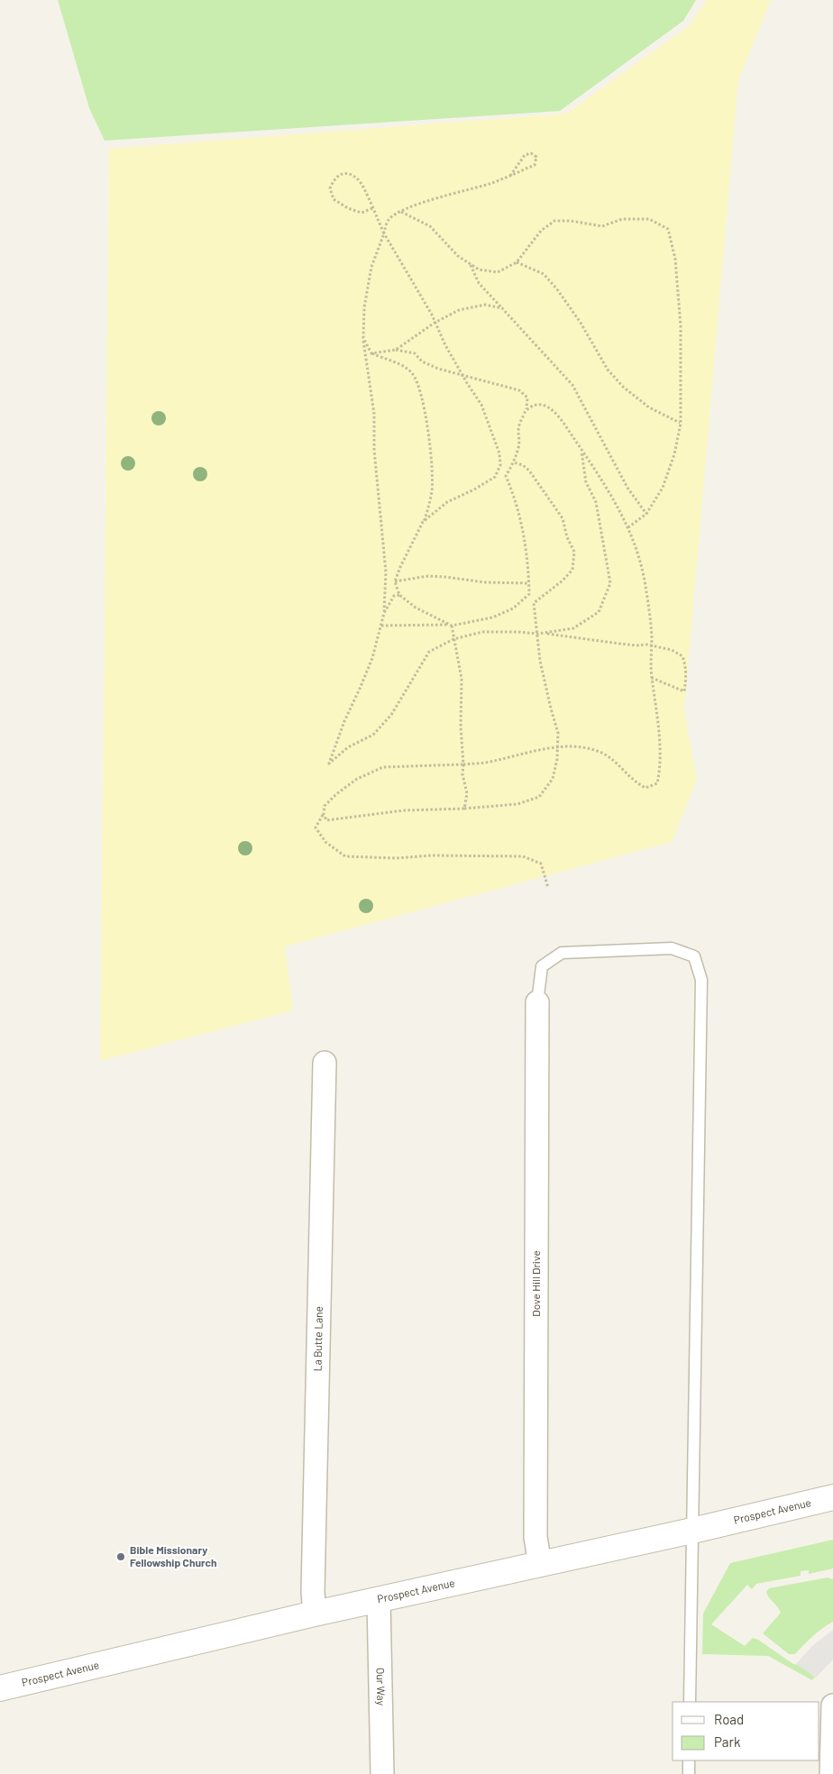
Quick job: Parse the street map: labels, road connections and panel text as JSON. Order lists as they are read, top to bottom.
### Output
{
  "streets": {
    "street": [
      "Dove Hill Drive",
      "La Butte Lane",
      "Prospect Avenue",
      "Our Way"
    ]
  },
  "crossings": [
    ["Dove Hill Drive", "Prospect Avenue"],
    ["La Butte Lane", "Prospect Avenue"],
    ["Prospect Avenue", "Our Way"]
  ],
  "places": ["Bible Missionary Fellowship Church"],
  "legend": ["Road", "Park"]
}
